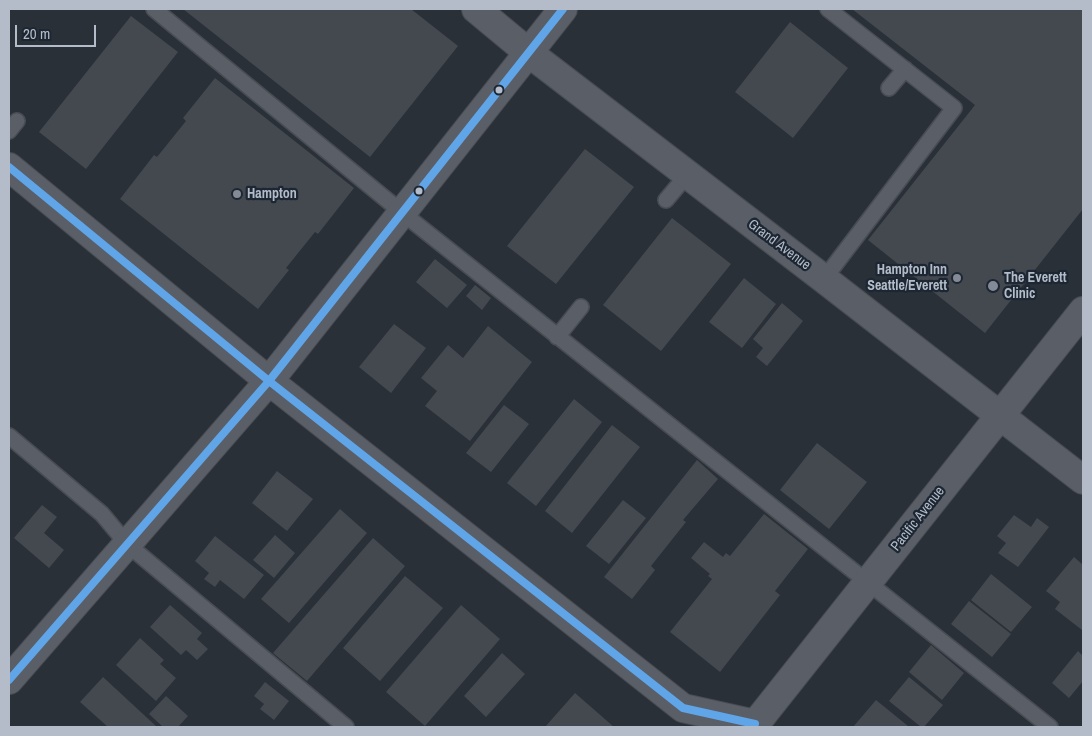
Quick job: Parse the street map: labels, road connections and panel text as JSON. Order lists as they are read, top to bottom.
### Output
{
  "streets": {
    "street": ["Grand Avenue", "Pacific Avenue"]
  },
  "crossings": [
    ["Grand Avenue", "Pacific Avenue"]
  ],
  "places": ["Hampton", "Hampton Inn Seattle/Everett", "The Everett Clinic"],
  "scale_bar": "20 m"
}
